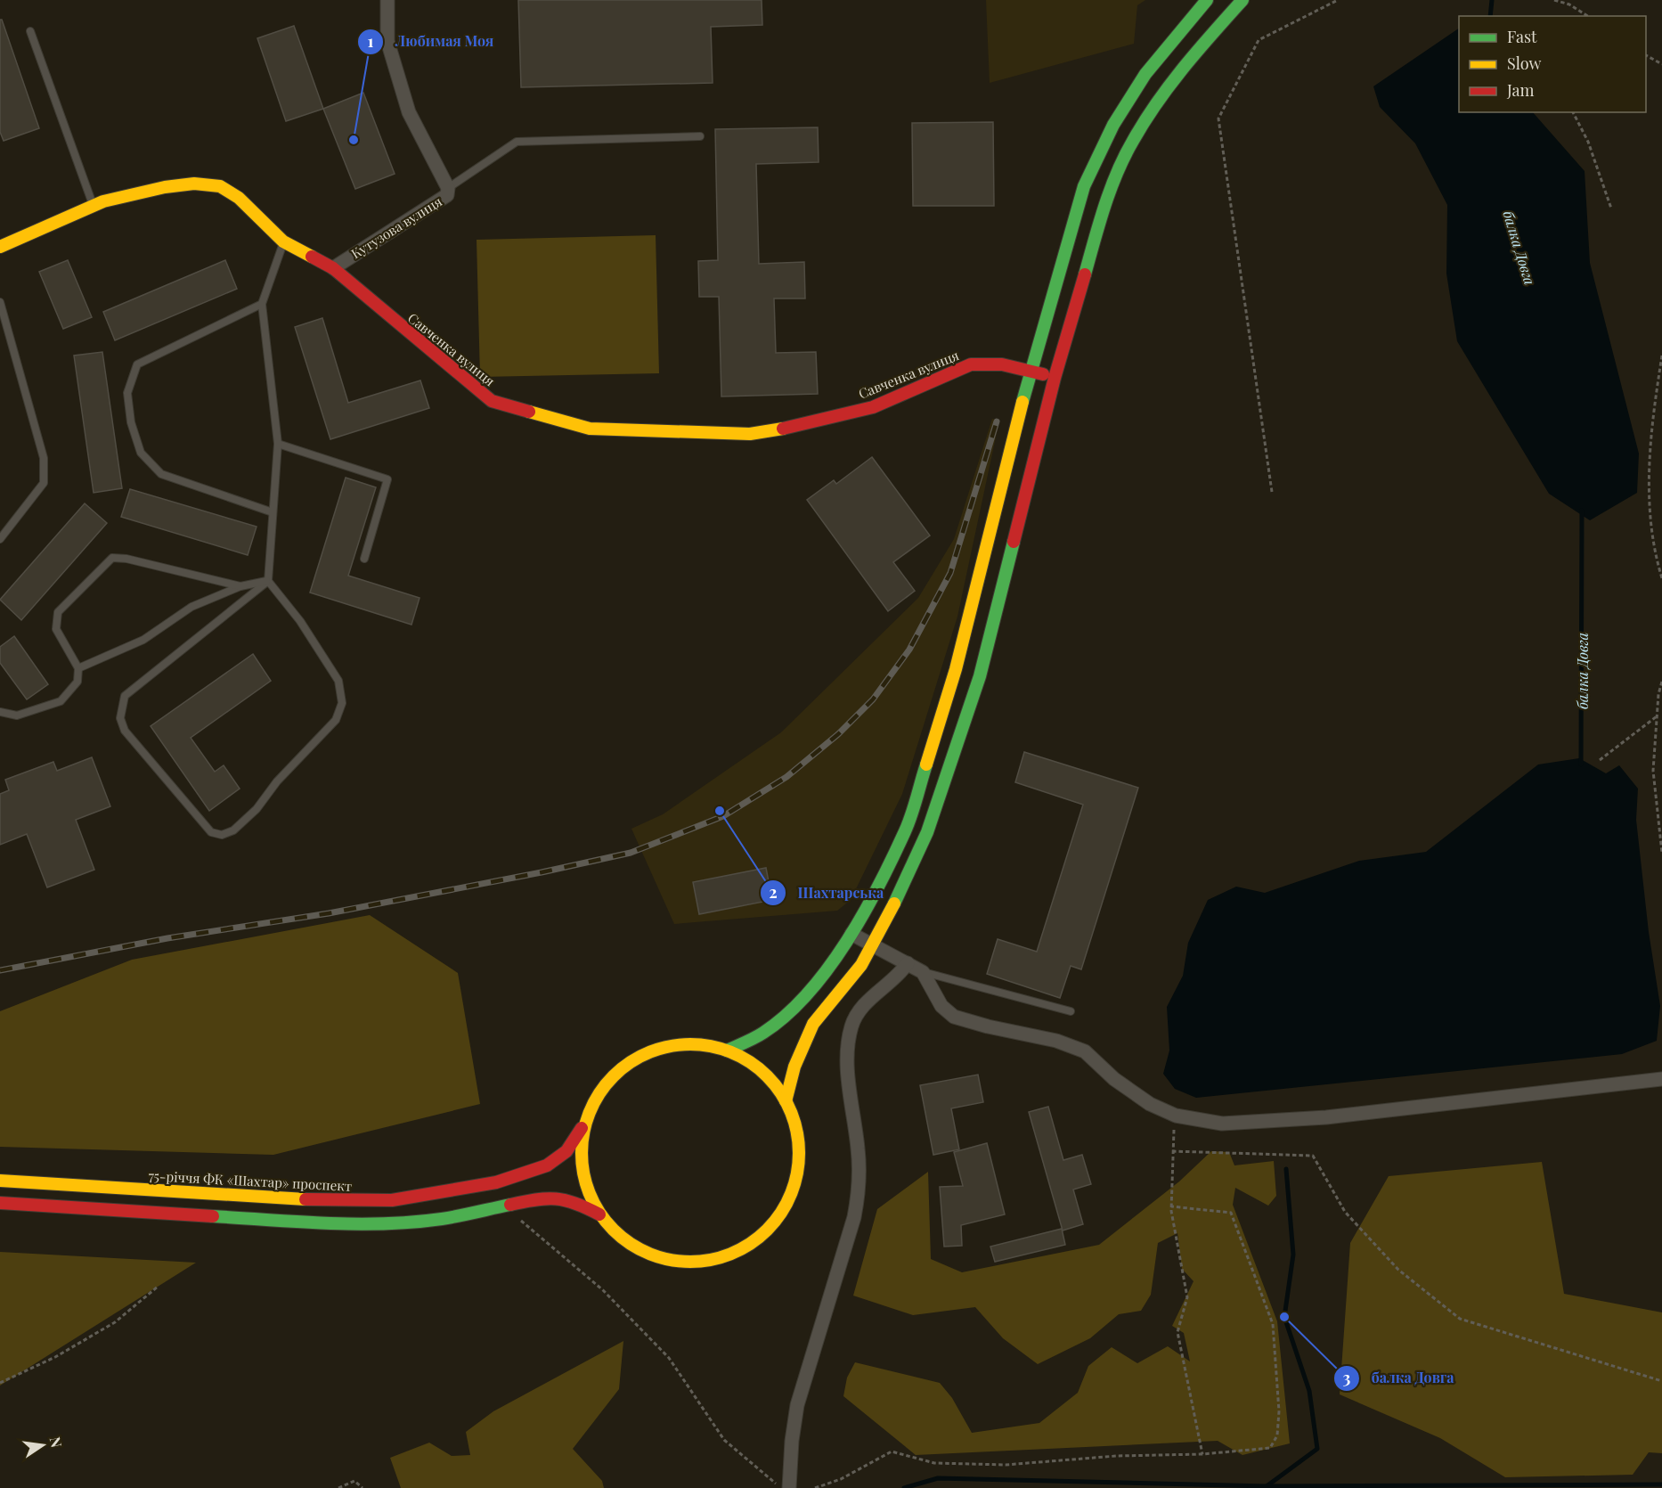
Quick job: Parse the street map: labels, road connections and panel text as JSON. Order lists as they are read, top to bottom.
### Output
{
  "streets": {
    "main road": ["Савченка вулиця", "75-річчя ФК «Шахтар» проспект"],
    "street": ["Кутузова вулиця"]
  },
  "crossings": [
    ["Кутузова вулиця", "Савченка вулиця"]
  ],
  "water": ["балка Довга"],
  "places": ["Любимая Моя", "Шахтарська", "балка Довга"],
  "legend": ["Fast", "Slow", "Jam"],
  "north": "right"
}
